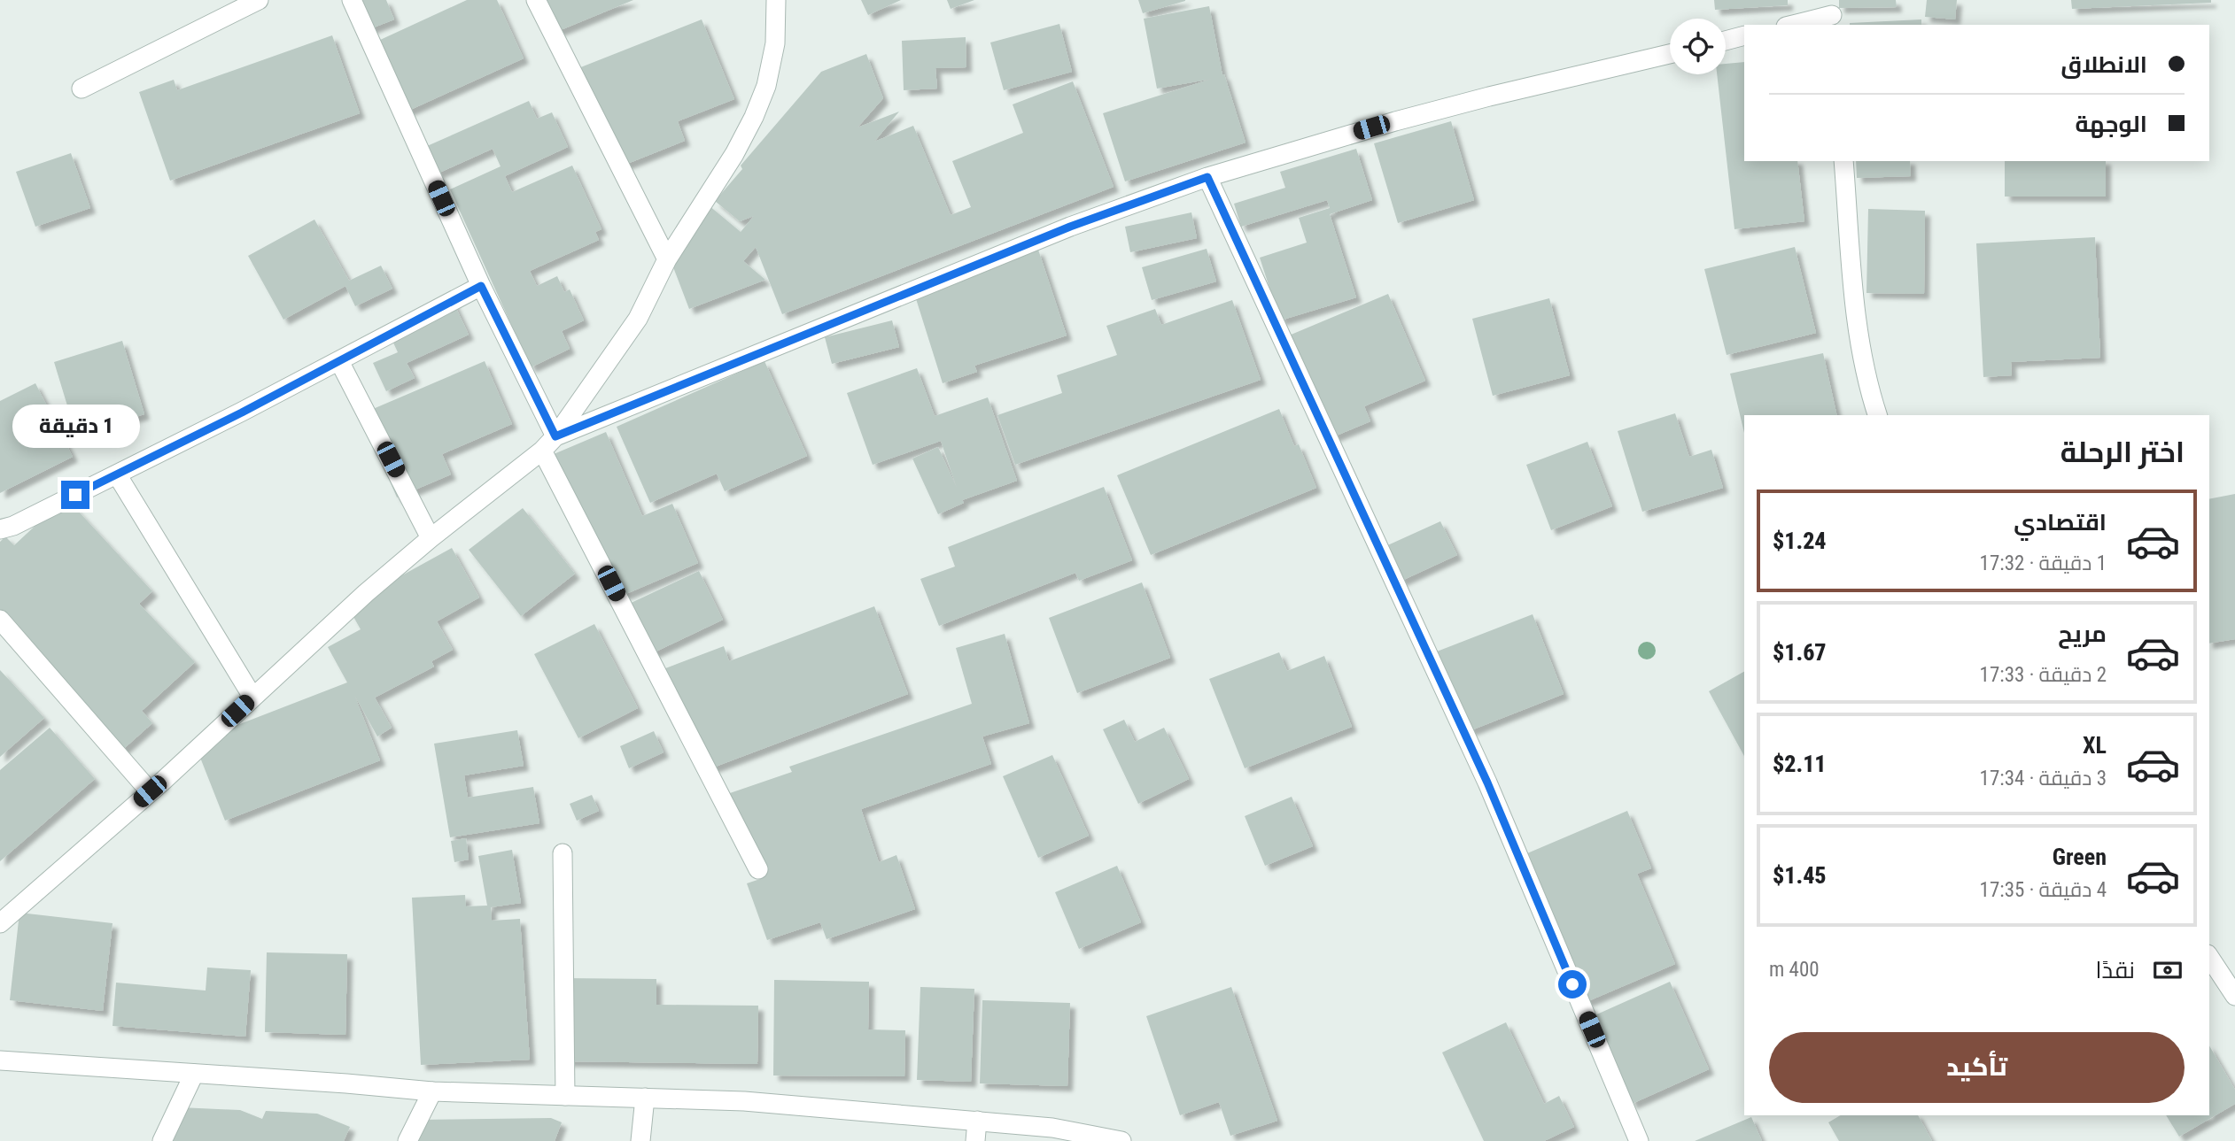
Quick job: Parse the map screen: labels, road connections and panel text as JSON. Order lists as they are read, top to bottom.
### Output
{
  "page": {
    "banner": ["الانطلاق", "الوجهة"],
    "bubble": "1 دقيقة",
    "heading": "اختر الرحلة",
    "list": [
      {
        "name": "اقتصادي",
        "note": "1 دقيقة · 17:32",
        "value": "$1.24"
      },
      {
        "name": "مريح",
        "note": "2 دقيقة · 17:33",
        "value": "$1.67"
      },
      {
        "name": "XL",
        "note": "3 دقيقة · 17:34",
        "value": "$2.11"
      },
      {
        "name": "Green",
        "note": "4 دقيقة · 17:35",
        "value": "$1.45"
      }
    ],
    "pay": ["نقدًا", "400 m"],
    "buttons": "تأكيد"
  }
}
